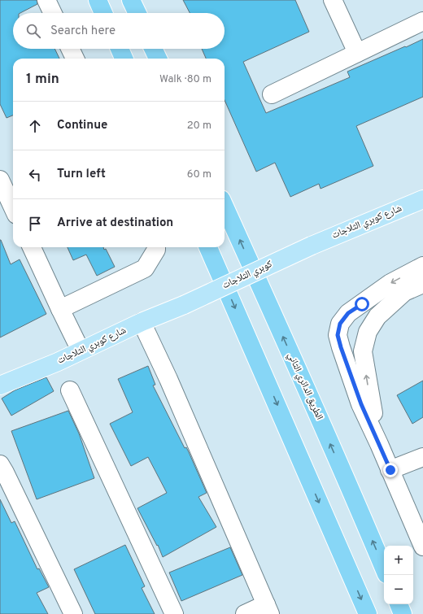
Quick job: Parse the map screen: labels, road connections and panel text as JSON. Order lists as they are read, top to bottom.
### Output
{
  "streets": {
    "highway": ["الطريق الدائري الثاني"],
    "main road": ["شارع كوبري الثلاجات", "كوبري الثلاجات"]
  },
  "crossings": [
    ["شارع كوبري الثلاجات", "كوبري الثلاجات"]
  ],
  "page": {
    "search": "Search here",
    "heading": ["1 min", "Walk · 80 m"],
    "list": [
      ["Continue", "20 m"],
      ["Turn left", "60 m"],
      "Arrive at destination"
    ],
    "map_buttons": ["+", "−"]
  }
}
